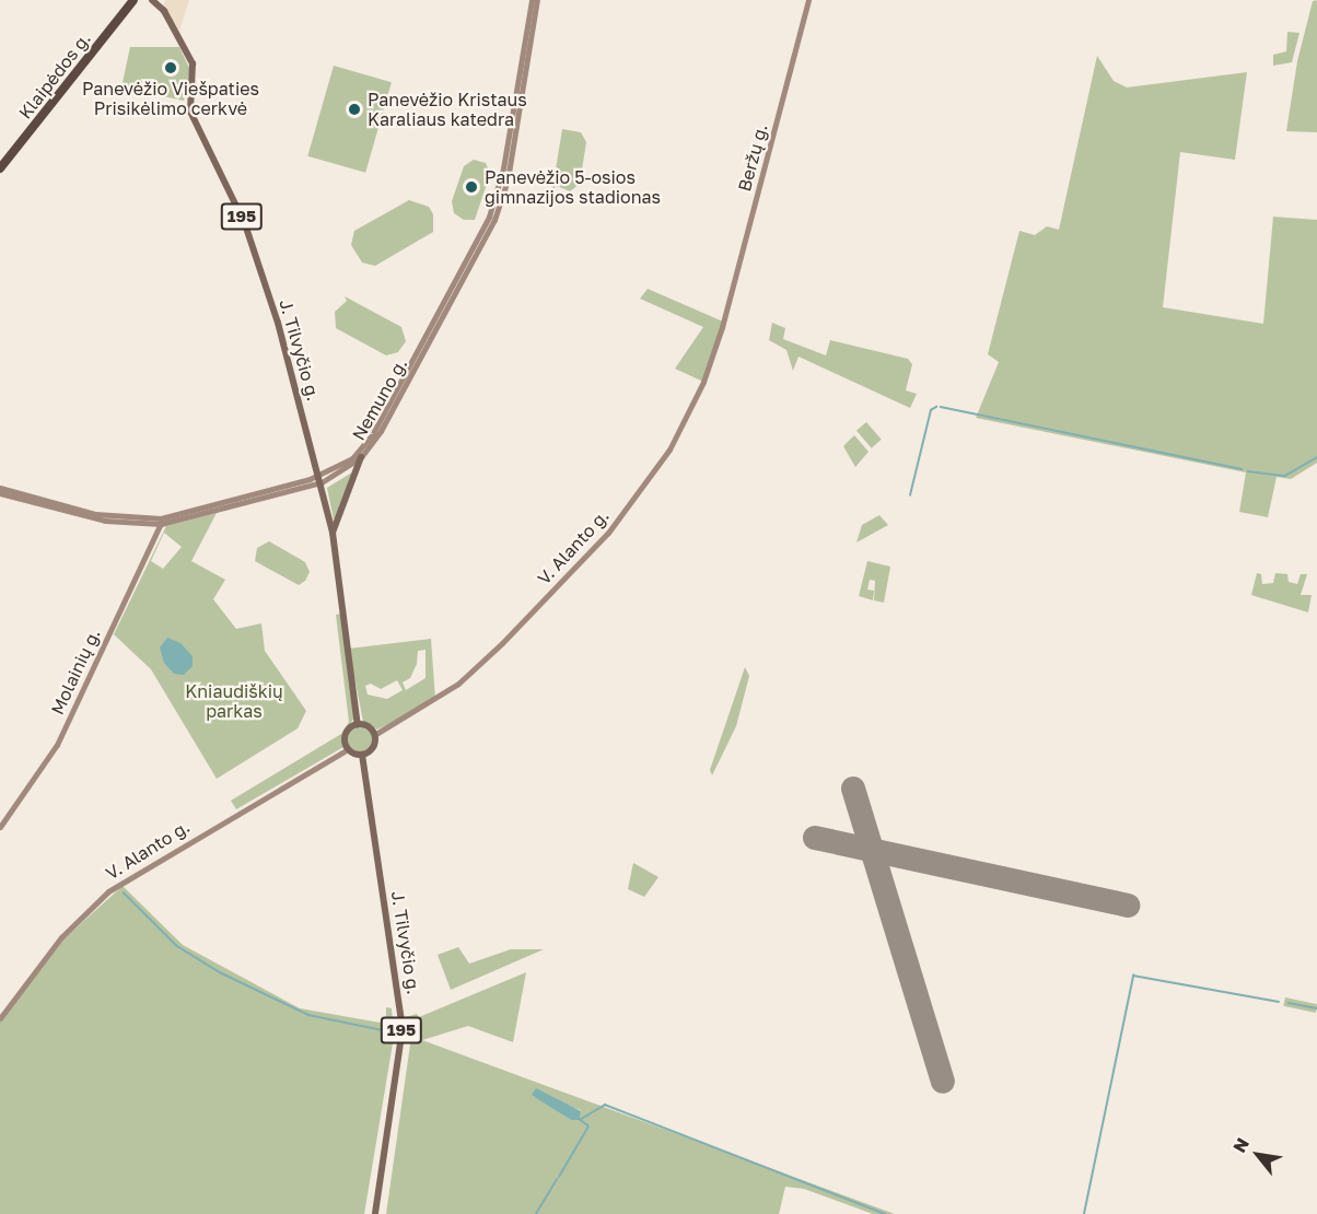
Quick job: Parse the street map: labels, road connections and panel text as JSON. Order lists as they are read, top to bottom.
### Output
{
  "streets": {
    "highway": ["Klaipėdos g."],
    "main road": [
      "Beržų g.",
      "195",
      "J. Tilvyčio g.",
      "Nemuno g.",
      "V. Alanto g.",
      "Molainių g."
    ]
  },
  "crossings": [
    ["Beržų g.", "V. Alanto g."],
    ["195", "J. Tilvyčio g."],
    ["195", "V. Alanto g."],
    ["J. Tilvyčio g.", "Nemuno g."],
    ["J. Tilvyčio g.", "V. Alanto g."],
    ["Nemuno g.", "Molainių g."]
  ],
  "parks": ["Kniaudiškių parkas"],
  "places": ["Panevėžio Viešpaties Prisikėlimo cerkvė", "Panevėžio Kristaus Karaliaus katedra", "Panevėžio 5-osios gimnazijos stadionas"],
  "north": "top left"
}
